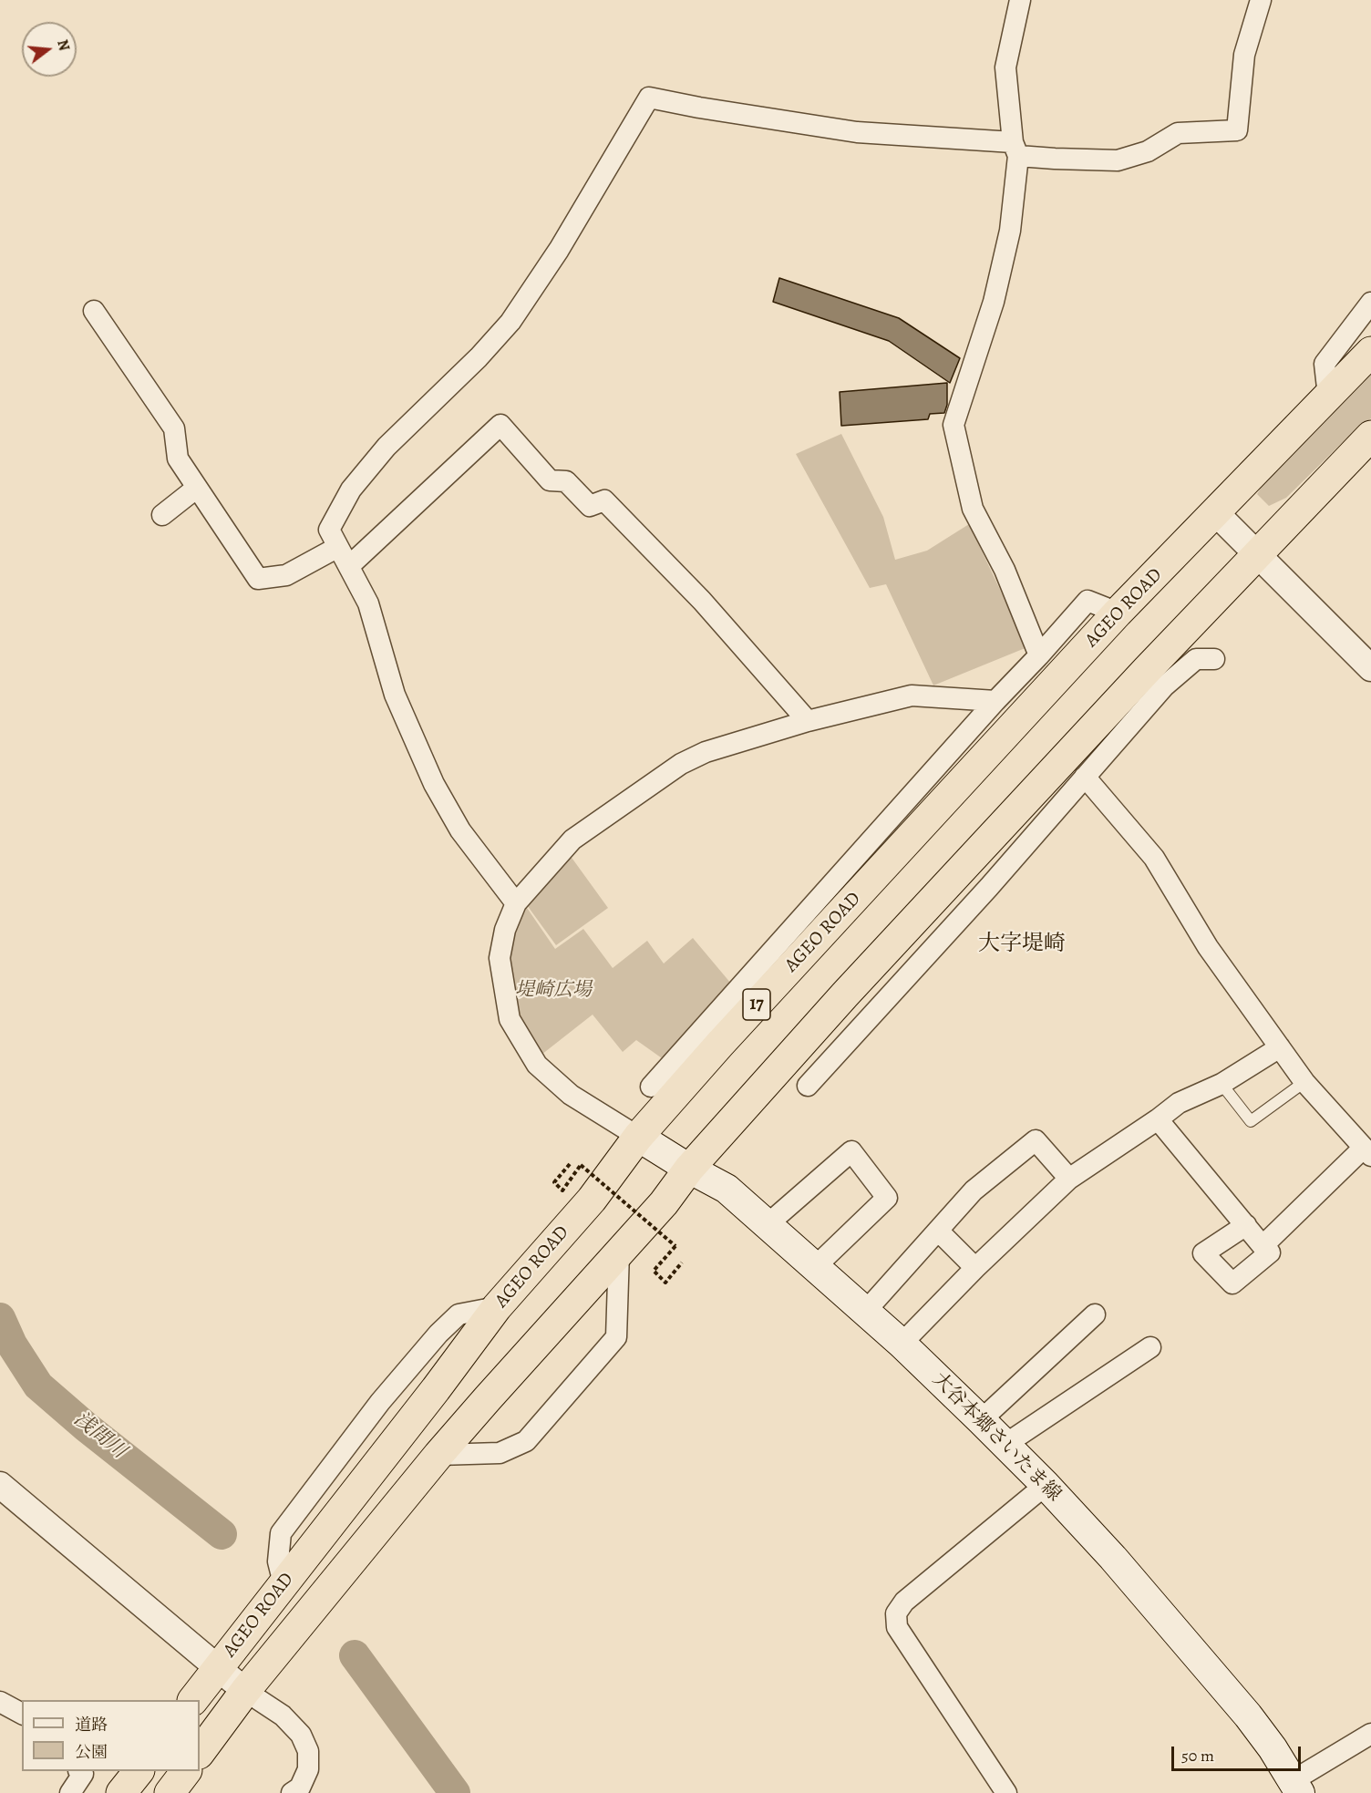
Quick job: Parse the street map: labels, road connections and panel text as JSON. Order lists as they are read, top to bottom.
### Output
{
  "streets": {
    "highway": ["AGEO ROAD", "17"],
    "main road": ["大谷本郷さいたま線"]
  },
  "crossings": [
    ["AGEO ROAD", "大谷本郷さいたま線"]
  ],
  "districts": ["大字堤崎"],
  "water": ["浅間川"],
  "parks": ["堤崎広場"],
  "legend": ["道路", "公園"],
  "scale_bar": "50 m",
  "north": "right"
}
